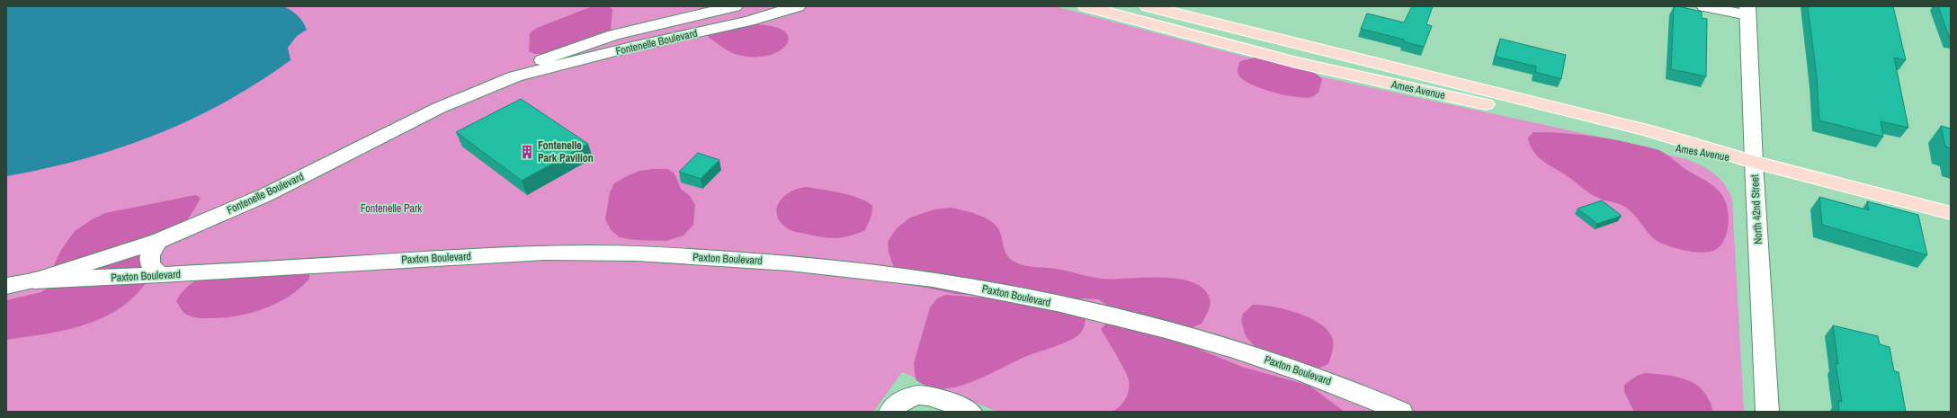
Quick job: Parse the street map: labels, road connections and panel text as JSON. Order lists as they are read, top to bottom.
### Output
{
  "streets": {
    "main road": ["Ames Avenue"],
    "street": ["Fontenelle Boulevard", "North 42nd Street", "Paxton Boulevard"]
  },
  "crossings": [
    ["Fontenelle Boulevard", "Paxton Boulevard"],
    ["Ames Avenue", "North 42nd Street"]
  ],
  "parks": ["Fontenelle Park"],
  "places": {
    "building": ["Fontenelle Park Pavilion"]
  }
}
